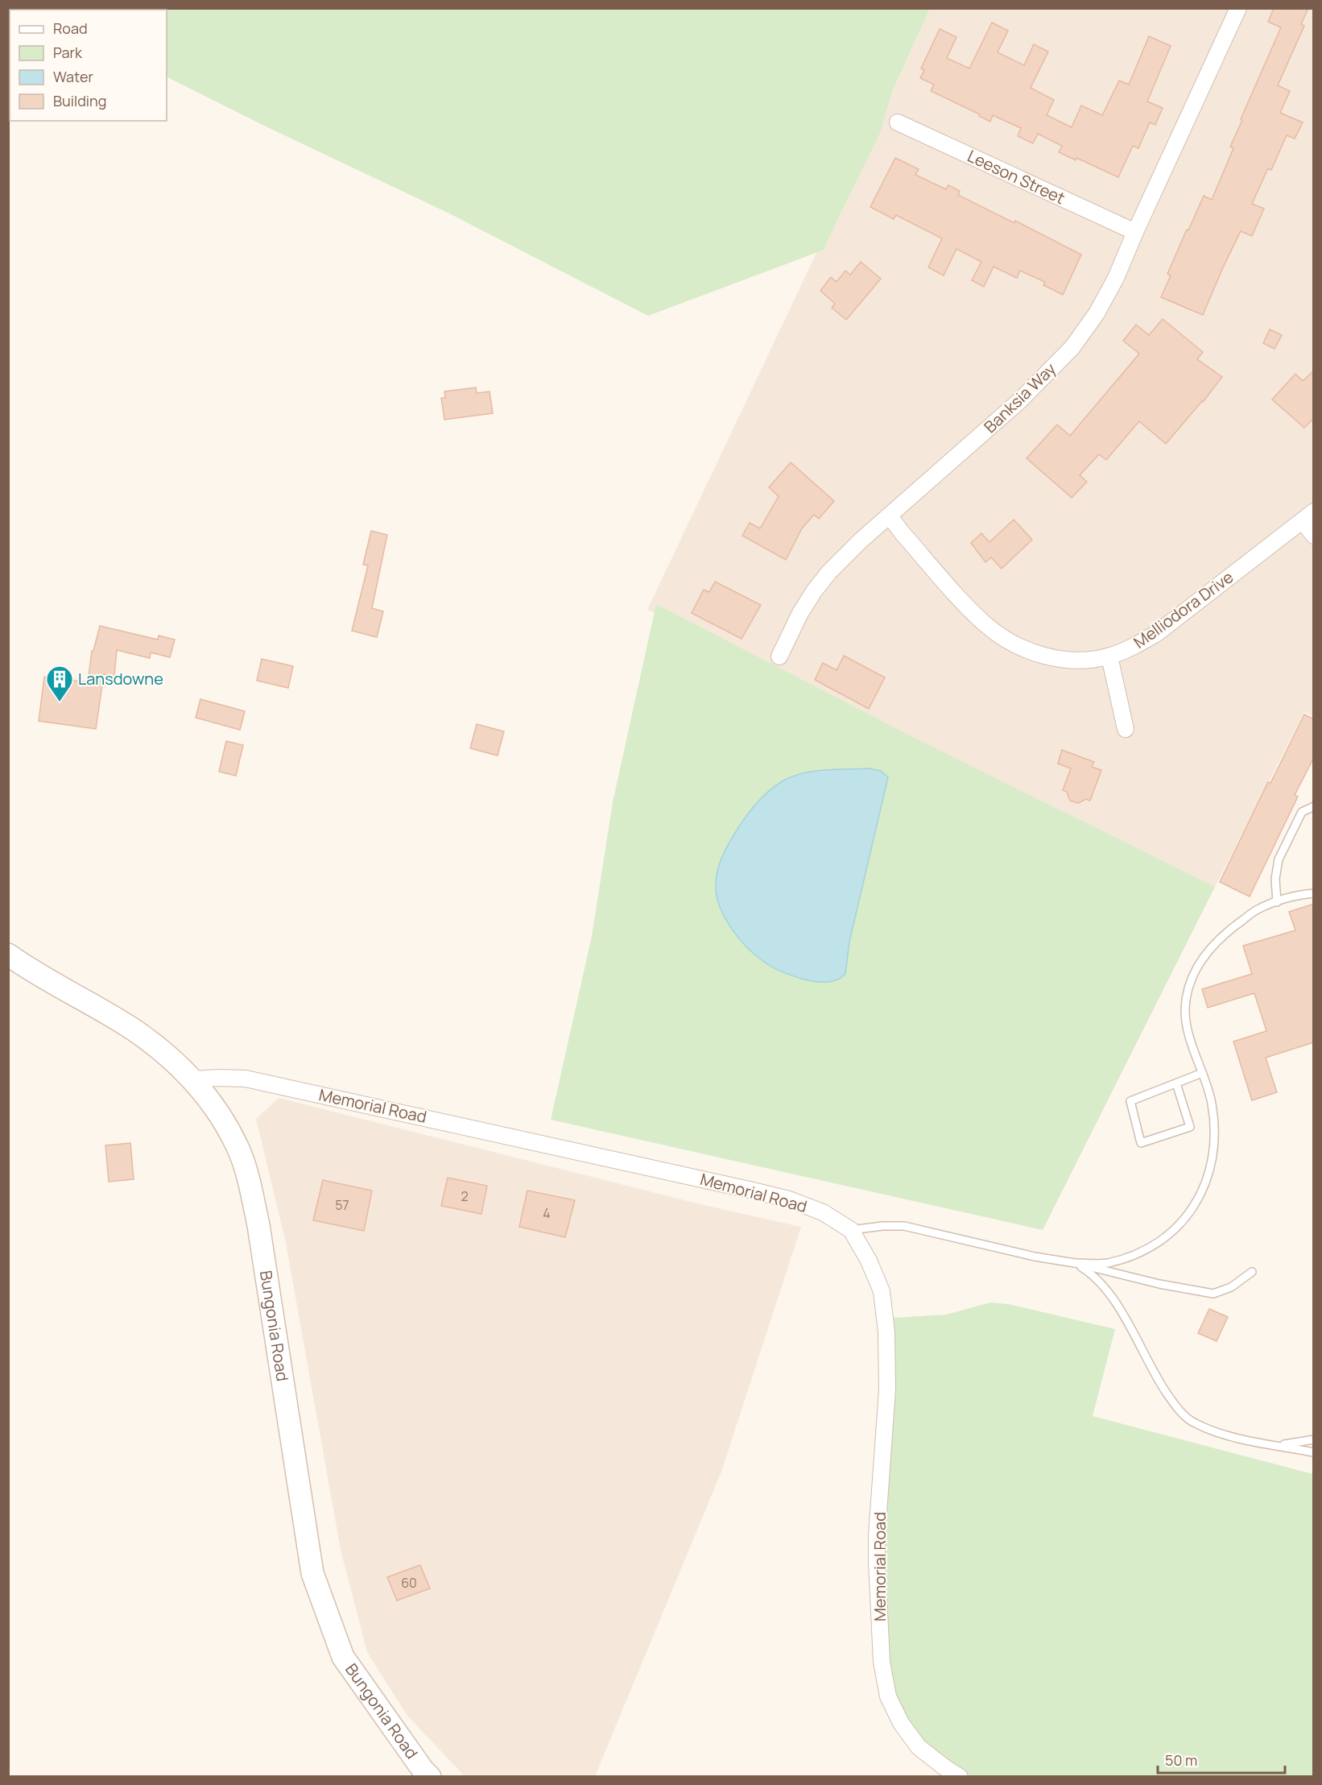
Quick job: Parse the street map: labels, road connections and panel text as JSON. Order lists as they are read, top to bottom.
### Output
{
  "streets": {
    "street": [
      "Leeson Street",
      "Banksia Way",
      "Melliodora Drive",
      "Memorial Road",
      "Bungonia Road"
    ]
  },
  "crossings": [
    ["Leeson Street", "Banksia Way"],
    ["Banksia Way", "Melliodora Drive"],
    ["Memorial Road", "Bungonia Road"]
  ],
  "places": {
    "building": ["Lansdowne"]
  },
  "house_numbers": [
    "2",
    "57",
    "4",
    "60"
  ],
  "legend": [
    "Road",
    "Park",
    "Water",
    "Building"
  ],
  "scale_bar": "50 m"
}
